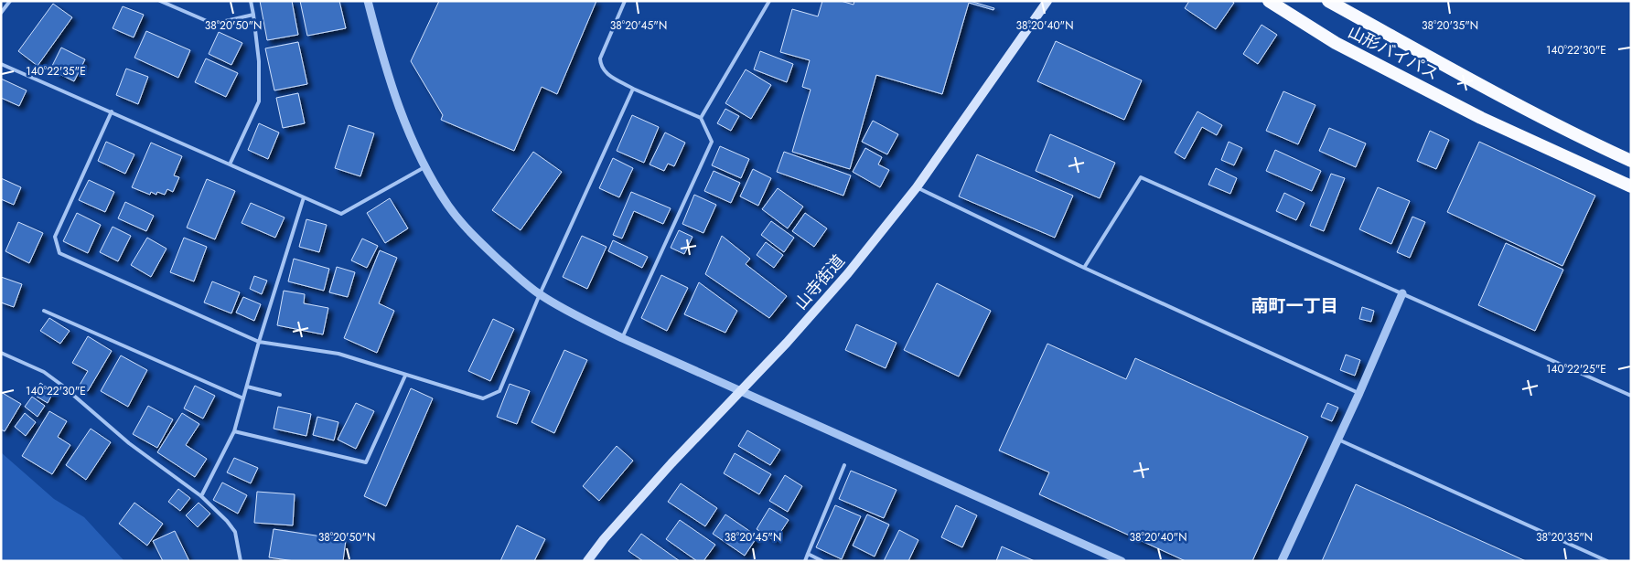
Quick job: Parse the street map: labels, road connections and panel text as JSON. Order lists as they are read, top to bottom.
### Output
{
  "streets": {
    "highway": ["山形バイパス"],
    "main road": ["山寺街道"]
  },
  "districts": ["南町一丁目"],
  "coordinates": [
    "38°20'50\"N",
    "38°20'45\"N",
    "38°20'40\"N",
    "38°20'35\"N",
    "140°22'30\"E",
    "140°22'35\"E",
    "140°22'25\"E"
  ]
}
